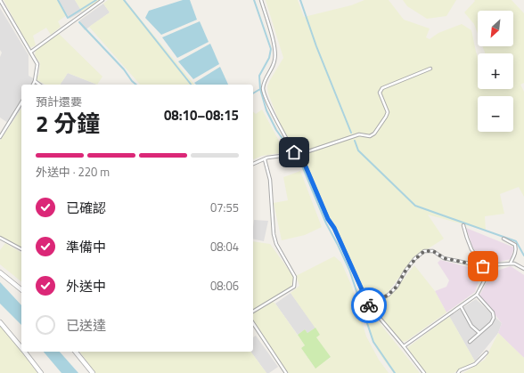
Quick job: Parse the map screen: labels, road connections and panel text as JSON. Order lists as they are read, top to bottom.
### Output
{
  "north": "bottom left",
  "page": {
    "map_buttons": ["+", "−"],
    "heading": ["2 分鐘", "預計還要", "08:10–08:15"],
    "bar": "外送中 · 220 m",
    "list": [
      ["已確認", "07:55"],
      ["準備中", "08:04"],
      ["外送中", "08:06"],
      "已送達"
    ]
  }
}
